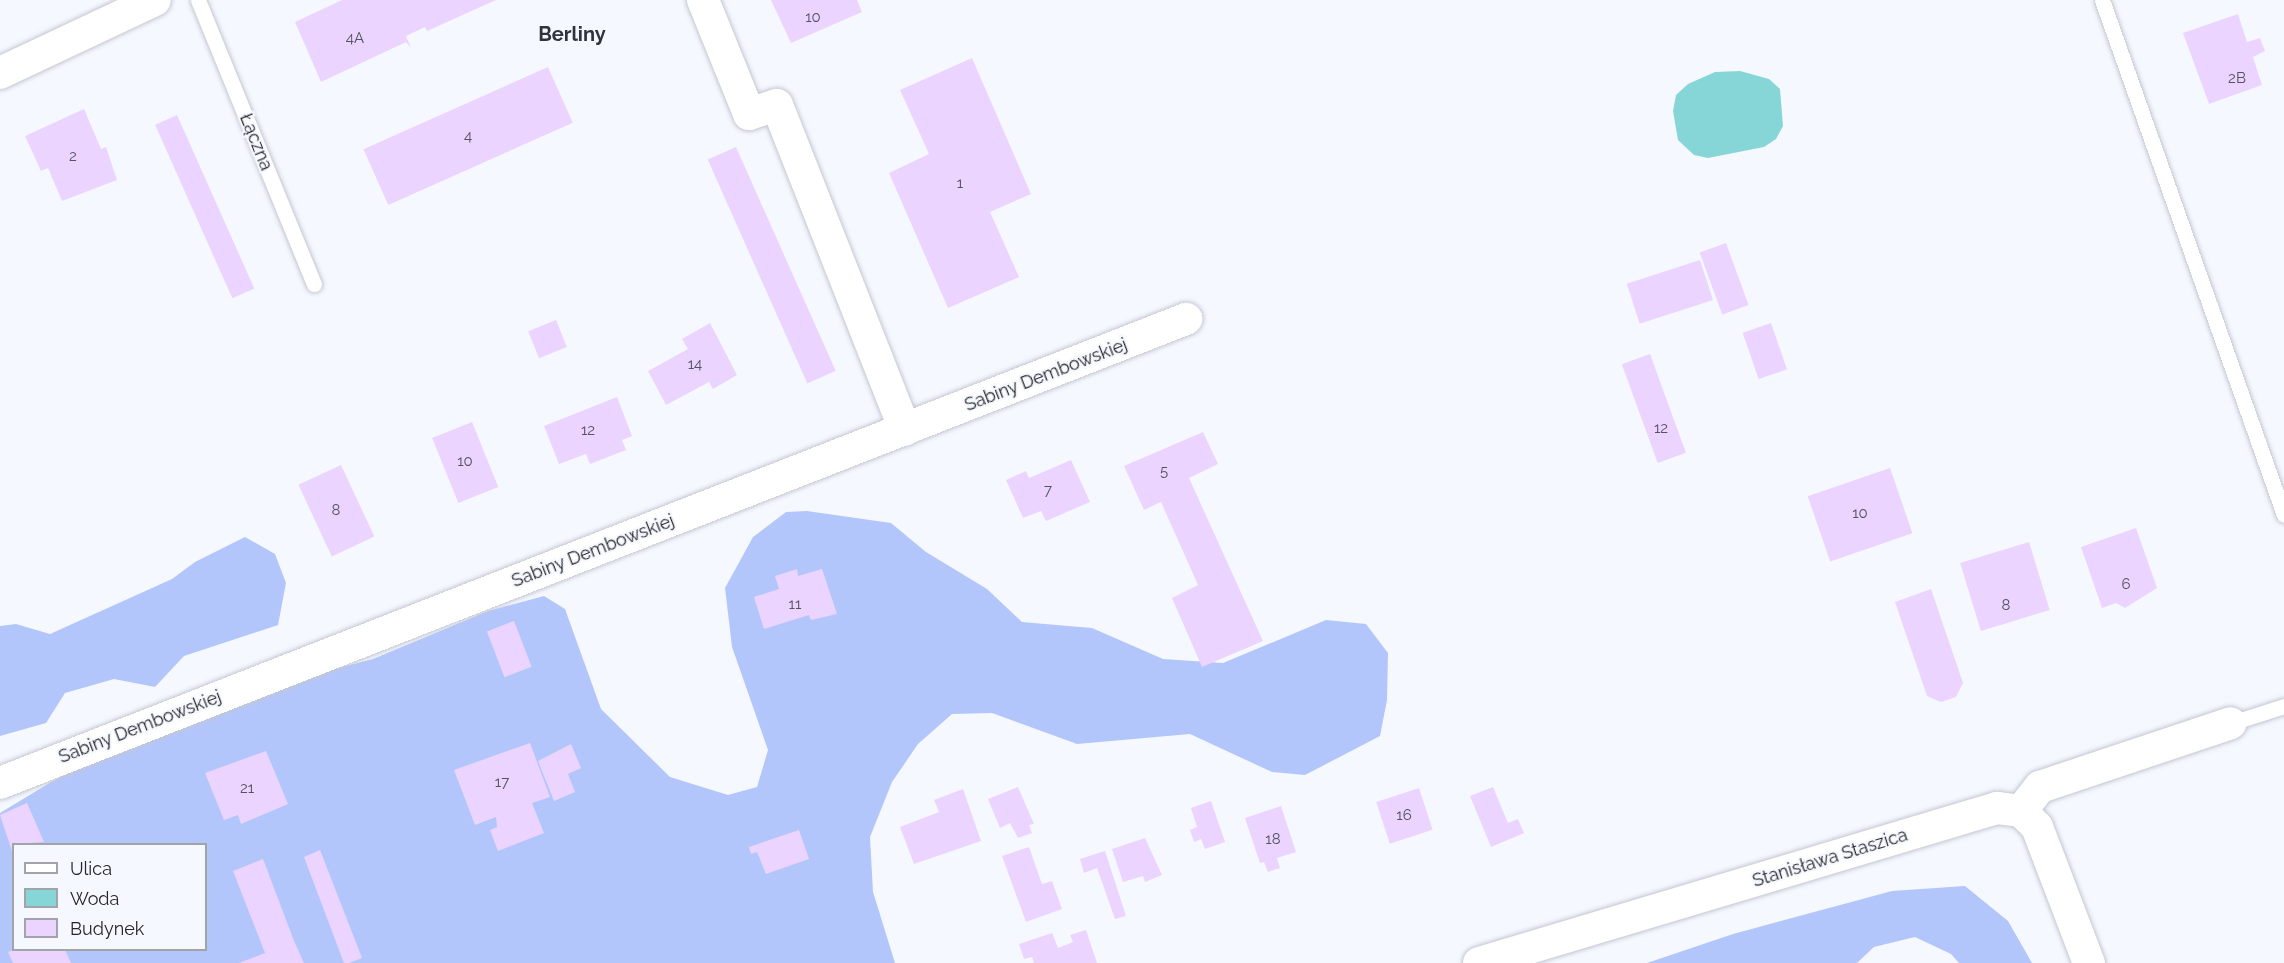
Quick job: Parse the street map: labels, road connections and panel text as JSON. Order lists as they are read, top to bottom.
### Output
{
  "streets": {
    "street": ["Sabiny Dembowskiej", "Stanisława Staszica"],
    "lane": ["Łączna"]
  },
  "districts": ["Berliny"],
  "house_numbers": [
    "10",
    "4A",
    "2B",
    "4",
    "2",
    "1",
    "14",
    "12",
    "12",
    "10",
    "5",
    "7",
    "8",
    "10",
    "6",
    "11",
    "8",
    "17",
    "21",
    "16",
    "18"
  ],
  "legend": ["Ulica", "Woda", "Budynek"]
}
